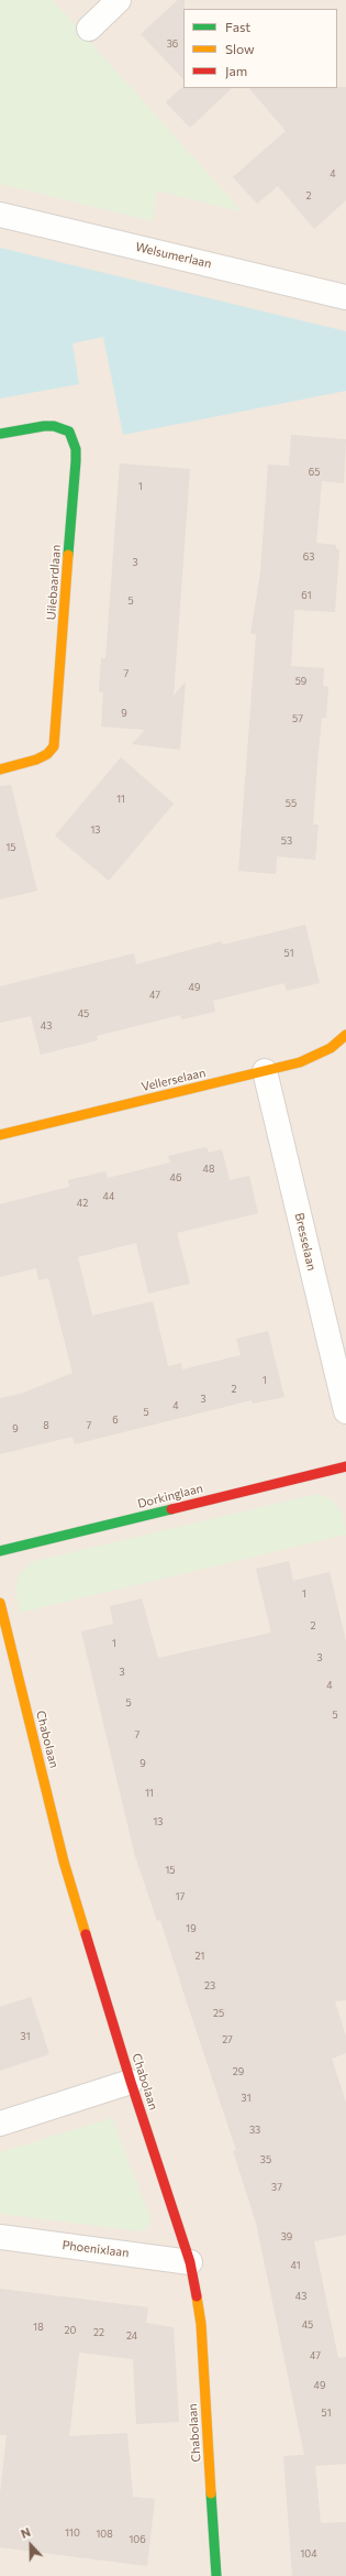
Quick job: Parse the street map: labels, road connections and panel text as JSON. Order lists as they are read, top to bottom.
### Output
{
  "streets": {
    "street": [
      "Welsumerlaan",
      "Uilebaardlaan",
      "Vellerselaan",
      "Bresselaan",
      "Dorkinglaan",
      "Chabolaan",
      "Phoenixlaan"
    ]
  },
  "crossings": [
    ["Vellerselaan", "Bresselaan"],
    ["Chabolaan", "Phoenixlaan"]
  ],
  "house_numbers": [
    "36",
    "4",
    "2",
    "65",
    "1",
    "63",
    "3",
    "61",
    "5",
    "7",
    "59",
    "9",
    "57",
    "11",
    "55",
    "13",
    "53",
    "15",
    "51",
    "49",
    "47",
    "45",
    "43",
    "48",
    "46",
    "44",
    "42",
    "1",
    "2",
    "3",
    "4",
    "5",
    "6",
    "8",
    "7",
    "9",
    "1",
    "2",
    "1",
    "3",
    "3",
    "4",
    "5",
    "5",
    "7",
    "9",
    "11",
    "13",
    "15",
    "17",
    "19",
    "21",
    "23",
    "25",
    "31",
    "27",
    "29",
    "31",
    "33",
    "35",
    "37",
    "39",
    "41",
    "43",
    "45",
    "18",
    "20",
    "22",
    "24",
    "47",
    "49",
    "51",
    "110",
    "108",
    "106",
    "104"
  ],
  "legend": ["Fast", "Slow", "Jam"],
  "north": "top"
}
